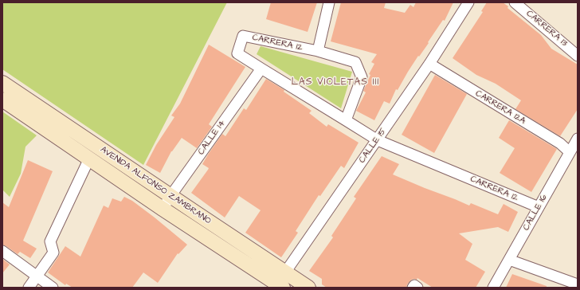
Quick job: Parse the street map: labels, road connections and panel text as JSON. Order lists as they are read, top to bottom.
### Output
{
  "streets": {
    "street": [
      "CARRERA 13",
      "CARRERA 12",
      "CARRERA 12A",
      "CALLE 14",
      "CALLE 15",
      "AVENIDA ALFONSO ZAMBRANO",
      "CALLE 16"
    ]
  },
  "crossings": [
    ["CARRERA 12", "CALLE 14"],
    ["CARRERA 12", "CALLE 15"],
    ["CARRERA 12", "CALLE 16"],
    ["CARRERA 12A", "CALLE 15"],
    ["CARRERA 12A", "CALLE 16"],
    ["CALLE 14", "AVENIDA ALFONSO ZAMBRANO"],
    ["CALLE 15", "AVENIDA ALFONSO ZAMBRANO"]
  ],
  "districts": ["LAS VIOLETAS III"]
}
